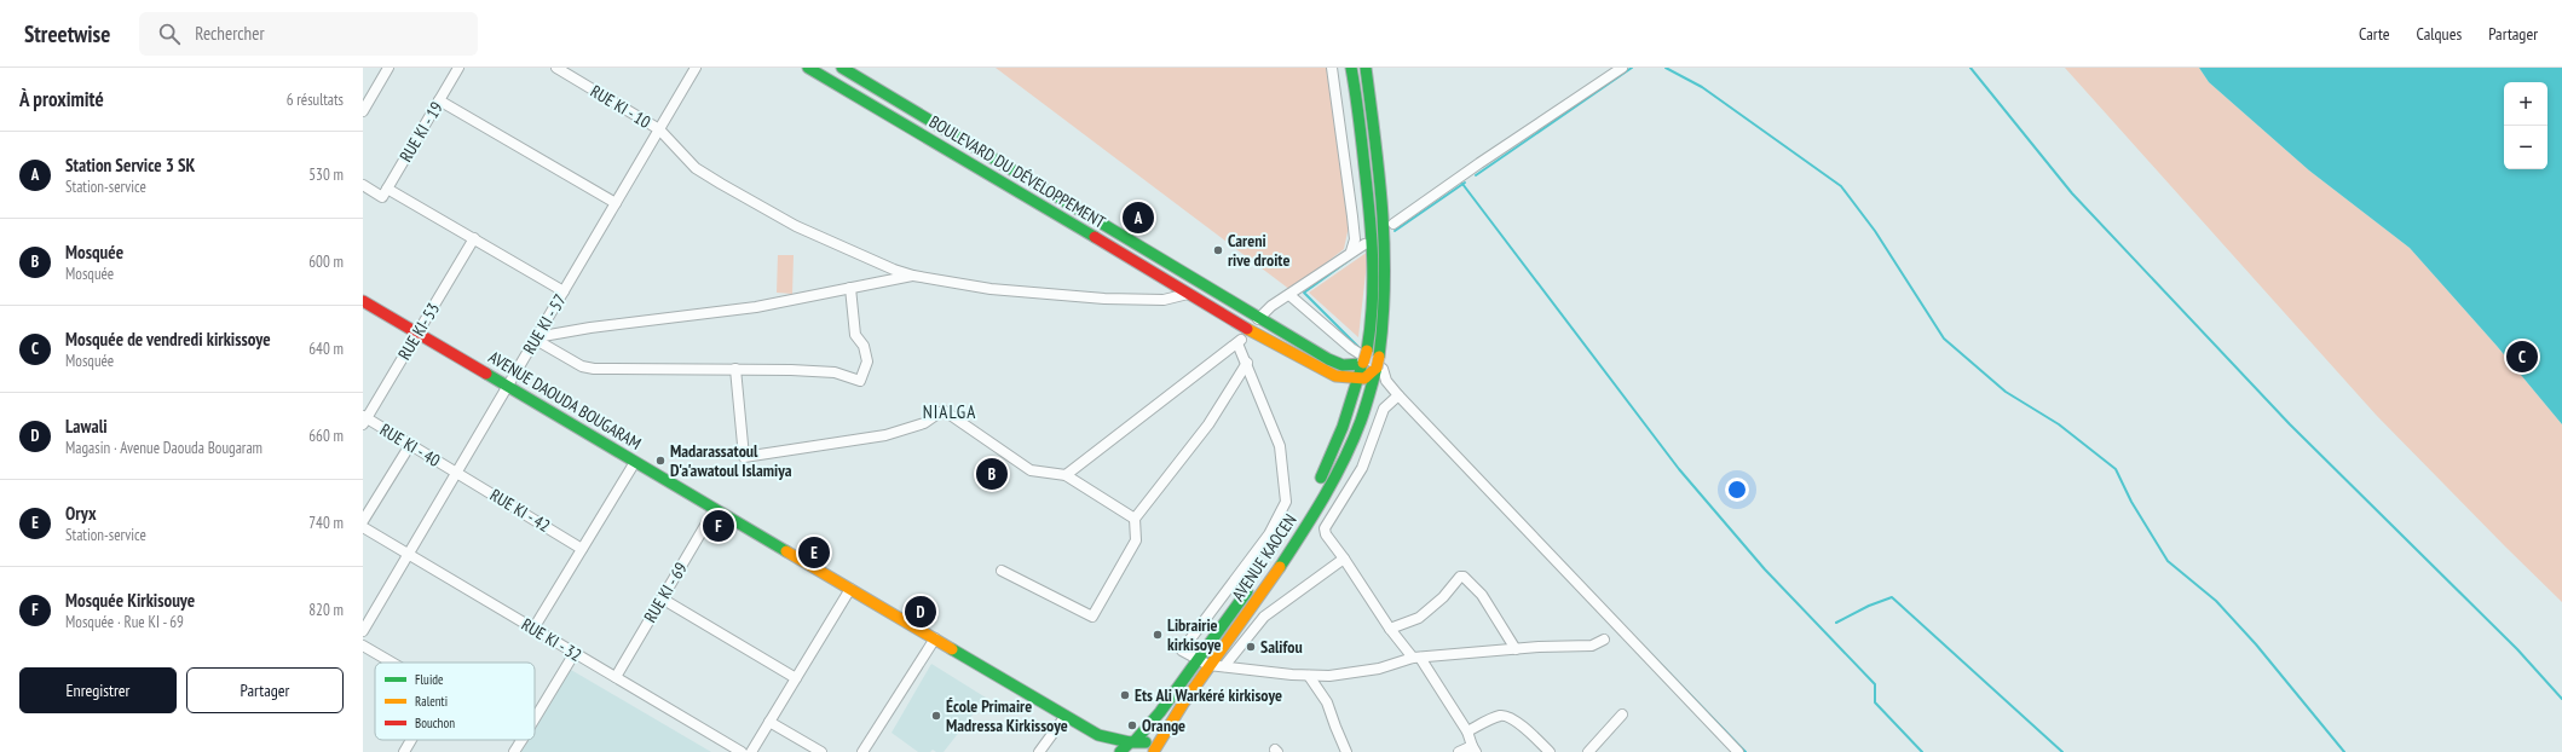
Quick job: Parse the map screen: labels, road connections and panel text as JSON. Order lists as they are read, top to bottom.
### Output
{
  "streets": {
    "main road": ["BOULEVARD DU DÉVELOPPEMENT", "AVENUE DAOUDA BOUGARAM", "AVENUE KAOCEN"],
    "street": [
      "RUE KI - 10",
      "RUE KI - 19",
      "RUE KI - 57",
      "RUE KI- 53",
      "RUE KI - 40",
      "RUE KI - 42",
      "RUE KI - 69",
      "RUE KI - 32"
    ]
  },
  "crossings": [
    ["RUE KI - 10", "RUE KI - 57"],
    ["RUE KI - 57", "AVENUE DAOUDA BOUGARAM"],
    ["RUE KI - 57", "RUE KI - 40"],
    ["RUE KI - 57", "RUE KI - 42"],
    ["RUE KI - 57", "RUE KI - 32"],
    ["RUE KI- 53", "AVENUE DAOUDA BOUGARAM"],
    ["RUE KI- 53", "RUE KI - 40"],
    ["AVENUE DAOUDA BOUGARAM", "AVENUE KAOCEN"],
    ["AVENUE DAOUDA BOUGARAM", "RUE KI - 69"],
    ["RUE KI - 40", "RUE KI - 42"],
    ["RUE KI - 69", "RUE KI - 32"]
  ],
  "districts": ["NIALGA"],
  "places": [
    "Careni rive droite",
    "Madarassatoul D'a'awatoul Islamiya",
    "Librairie kirkisoye",
    "Salifou",
    "Ets Ali Warkéré kirkisoye",
    "École Primaire Madressa Kirkissoye",
    "Orange"
  ],
  "legend": ["Fluide", "Ralenti", "Bouchon"],
  "page": {
    "header": "Streetwise",
    "search": "Rechercher",
    "nav": ["Carte", "Calques", "Partager"],
    "heading": ["À proximité", "6 résultats"],
    "map_buttons": ["+", "−"],
    "list": [
      {
        "mark": "A",
        "name": "Station Service 3 SK",
        "note": "Station-service",
        "value": "530 m"
      },
      {
        "mark": "B",
        "name": "Mosquée",
        "note": "Mosquée",
        "value": "600 m"
      },
      {
        "mark": "C",
        "name": "Mosquée de vendredi kirkissoye",
        "note": "Mosquée",
        "value": "640 m"
      },
      {
        "mark": "D",
        "name": "Lawali",
        "note": "Magasin · Avenue Daouda Bougaram",
        "value": "660 m"
      },
      {
        "mark": "E",
        "name": "Oryx",
        "note": "Station-service",
        "value": "740 m"
      },
      {
        "mark": "F",
        "name": "Mosquée Kirkisouye",
        "note": "Mosquée · Rue KI - 69",
        "value": "820 m"
      }
    ],
    "pins": [
      "A",
      "C",
      "B",
      "F",
      "E",
      "D"
    ],
    "buttons": ["Enregistrer", "Partager"]
  }
}
